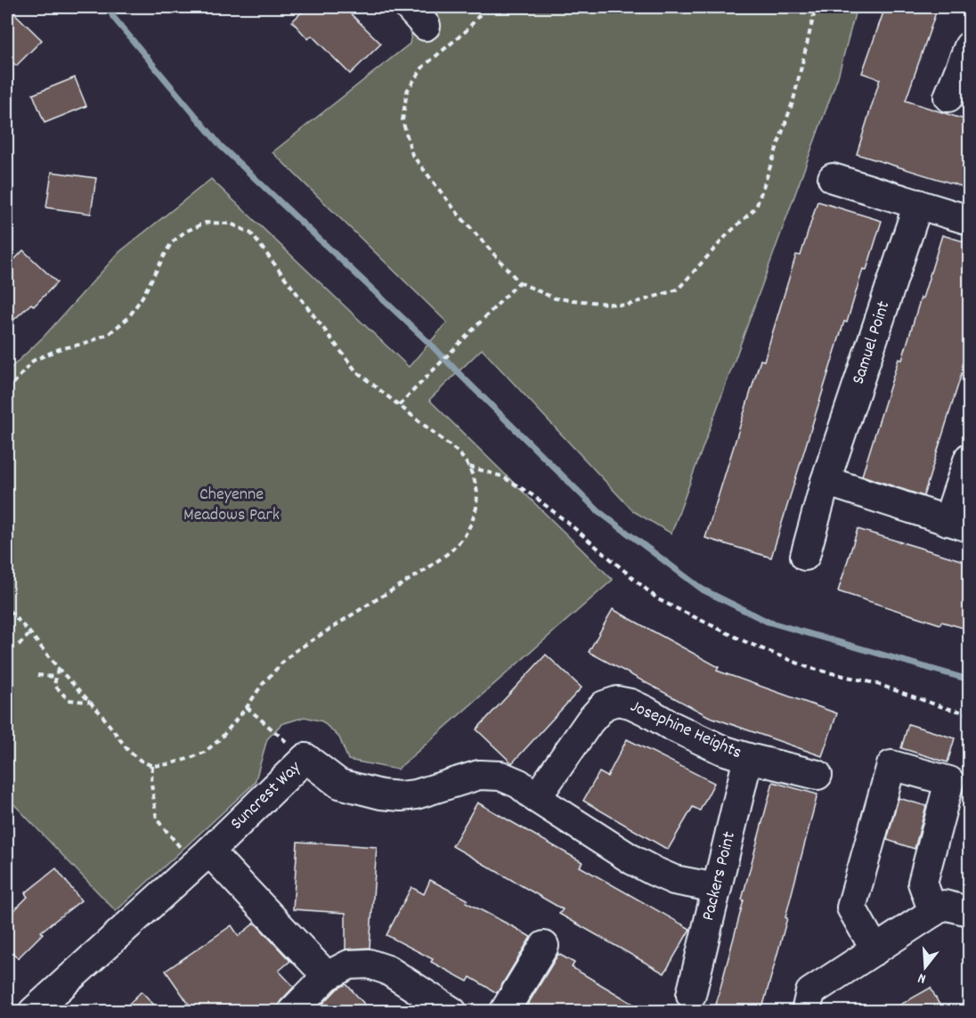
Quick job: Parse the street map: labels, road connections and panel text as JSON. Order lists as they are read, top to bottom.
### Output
{
  "streets": {
    "street": [
      "Samuel Point",
      "Josephine Heights",
      "Suncrest Way",
      "Packers Point"
    ]
  },
  "crossings": [
    ["Josephine Heights", "Suncrest Way"],
    ["Josephine Heights", "Packers Point"],
    ["Suncrest Way", "Packers Point"]
  ],
  "parks": ["Cheyenne Meadows Park"],
  "north": "bottom"
}
